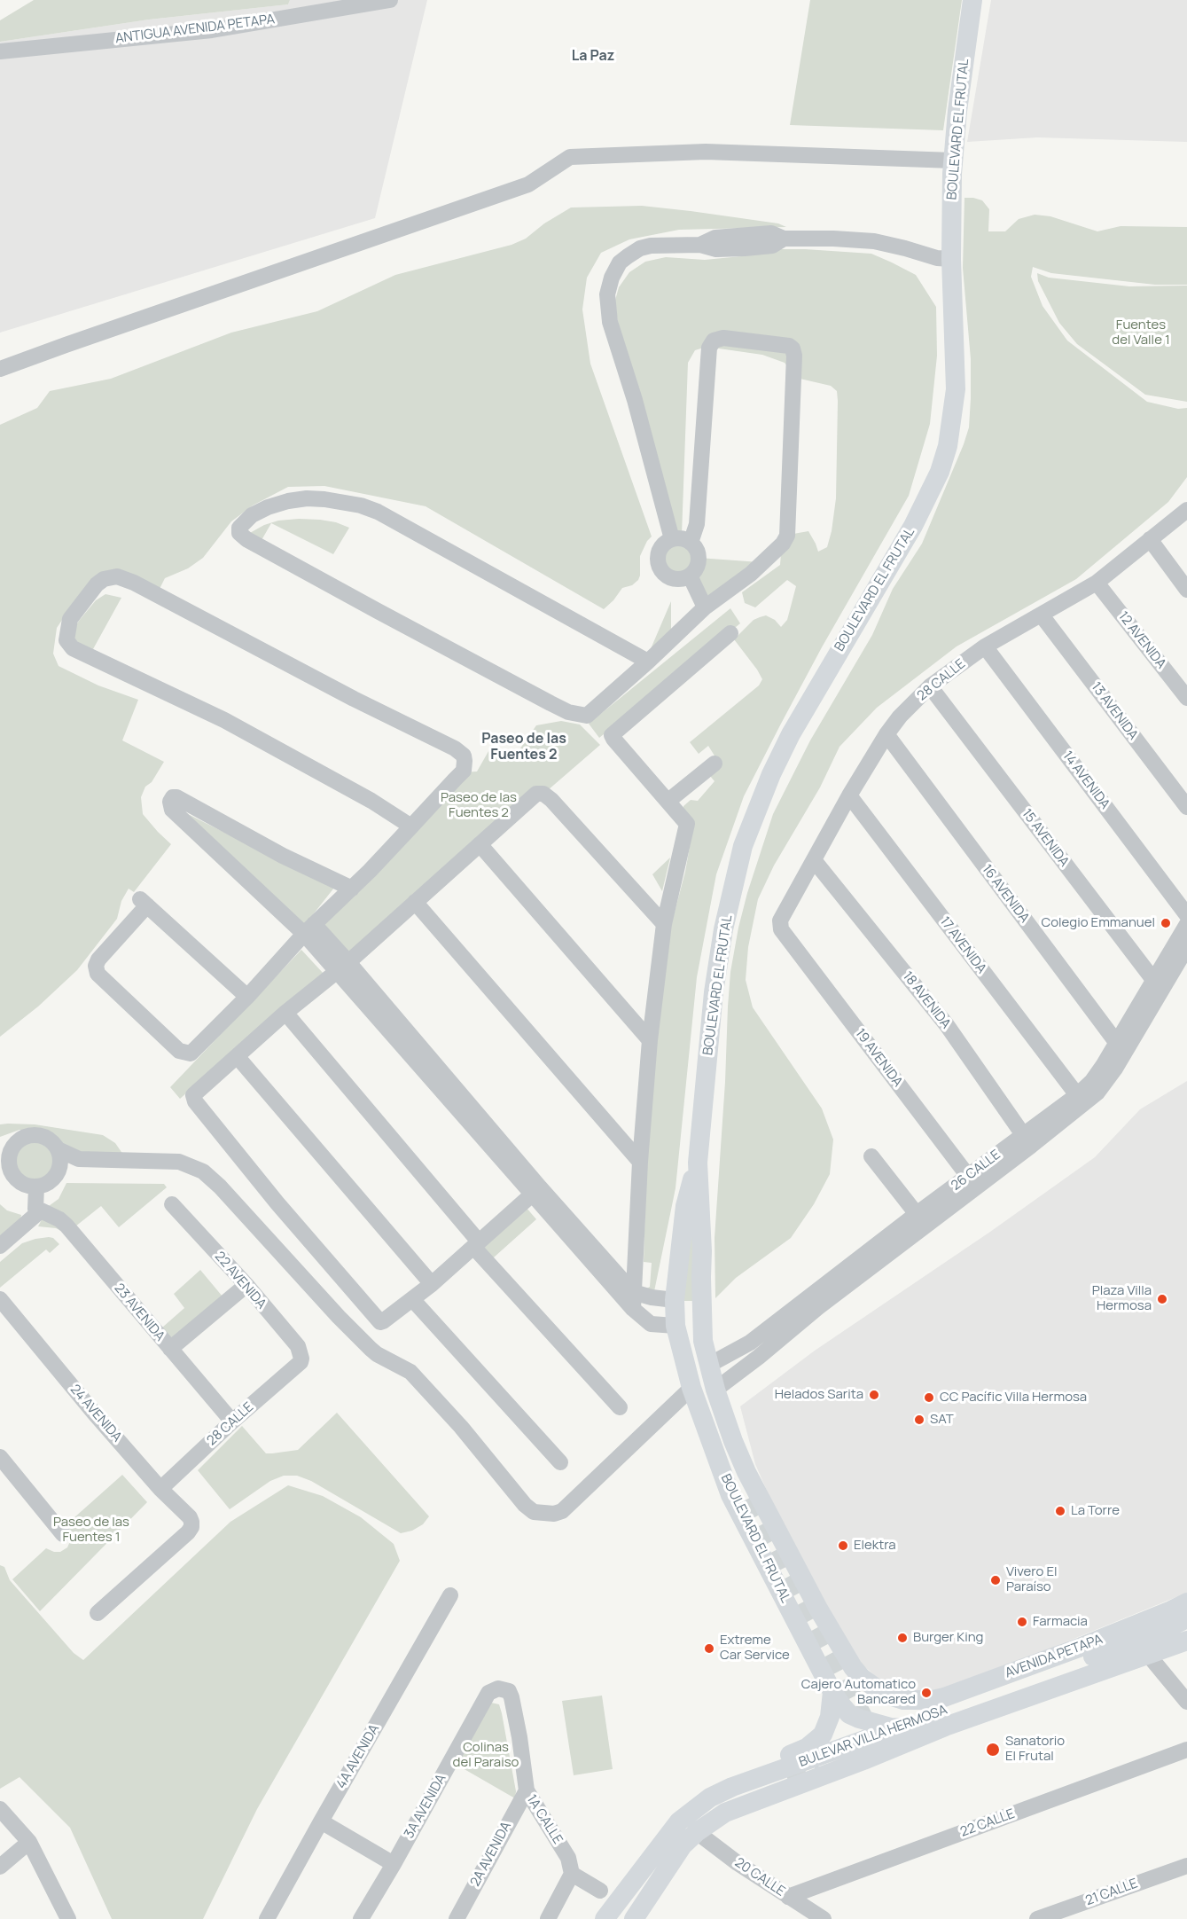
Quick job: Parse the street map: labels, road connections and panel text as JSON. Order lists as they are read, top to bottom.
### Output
{
  "streets": {
    "main road": ["BOULEVARD EL FRUTAL", "AVENIDA PETAPA", "BULEVAR VILLA HERMOSA"],
    "street": [
      "ANTIGUA AVENIDA PETAPA",
      "12 AVENIDA",
      "28 CALLE",
      "13 AVENIDA",
      "14 AVENIDA",
      "15 AVENIDA",
      "16 AVENIDA",
      "17 AVENIDA",
      "18 AVENIDA",
      "19 AVENIDA",
      "26 CALLE",
      "22 AVENIDA",
      "23 AVENIDA",
      "24 AVENIDA",
      "4A AVENIDA",
      "3A AVENIDA",
      "1A CALLE",
      "22 CALLE",
      "2A AVENIDA",
      "20 CALLE",
      "21 CALLE"
    ]
  },
  "crossings": [
    ["BOULEVARD EL FRUTAL", "26 CALLE"],
    ["BOULEVARD EL FRUTAL", "AVENIDA PETAPA"],
    ["12 AVENIDA", "28 CALLE"],
    ["28 CALLE", "13 AVENIDA"],
    ["28 CALLE", "14 AVENIDA"],
    ["28 CALLE", "15 AVENIDA"],
    ["28 CALLE", "16 AVENIDA"],
    ["28 CALLE", "17 AVENIDA"],
    ["28 CALLE", "18 AVENIDA"],
    ["28 CALLE", "19 AVENIDA"],
    ["28 CALLE", "22 AVENIDA"],
    ["28 CALLE", "23 AVENIDA"],
    ["28 CALLE", "24 AVENIDA"],
    ["15 AVENIDA", "26 CALLE"],
    ["16 AVENIDA", "26 CALLE"],
    ["17 AVENIDA", "26 CALLE"],
    ["18 AVENIDA", "26 CALLE"],
    ["19 AVENIDA", "26 CALLE"],
    ["BULEVAR VILLA HERMOSA", "20 CALLE"],
    ["3A AVENIDA", "1A CALLE"],
    ["1A CALLE", "2A AVENIDA"],
    ["22 CALLE", "20 CALLE"]
  ],
  "districts": ["La Paz", "Paseo de las Fuentes 2"],
  "parks": [
    "Fuentes del Valle 1",
    "Paseo de las Fuentes 2",
    "Paseo de las Fuentes 1",
    "Colinas del Paraiso"
  ],
  "places": [
    "Colegio Emmanuel",
    "Plaza Villa Hermosa",
    "Helados Sarita",
    "CC Pacífic Villa Hermosa",
    "SAT",
    "La Torre",
    "Elektra",
    "Vivero El Paraíso",
    "Farmacia",
    "Burger King",
    "Extreme Car Service",
    "Cajero Automatico Bancared",
    "Sanatorio El Frutal"
  ]
}
